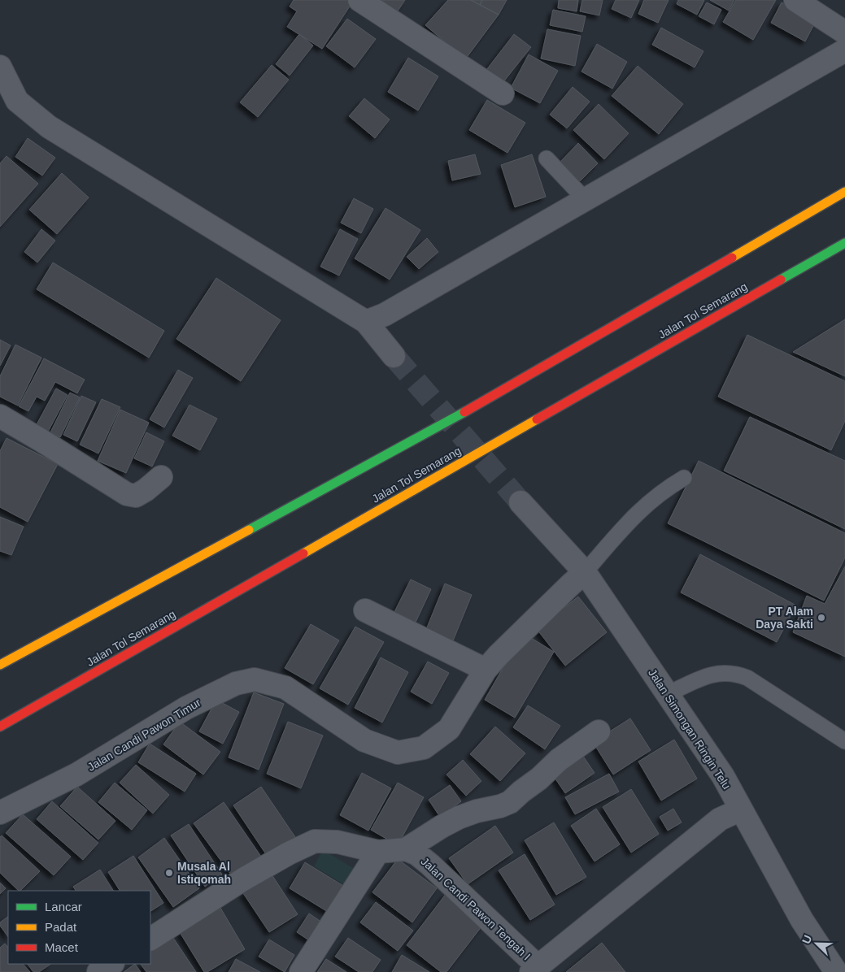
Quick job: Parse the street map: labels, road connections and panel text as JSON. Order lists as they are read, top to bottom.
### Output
{
  "streets": {
    "highway": ["Jalan Tol Semarang"],
    "street": ["Jalan Simongan Ringin Telu", "Jalan Candi Pawon Timur", "Jalan Candi Pawon Tengah I"]
  },
  "crossings": [
    ["Jalan Simongan Ringin Telu", "Jalan Candi Pawon Timur"],
    ["Jalan Simongan Ringin Telu", "Jalan Candi Pawon Tengah I"]
  ],
  "places": ["PT Alam Daya Sakti", "Musala Al Istiqomah"],
  "legend": ["Lancar", "Padat", "Macet"],
  "north": "top left"
}
